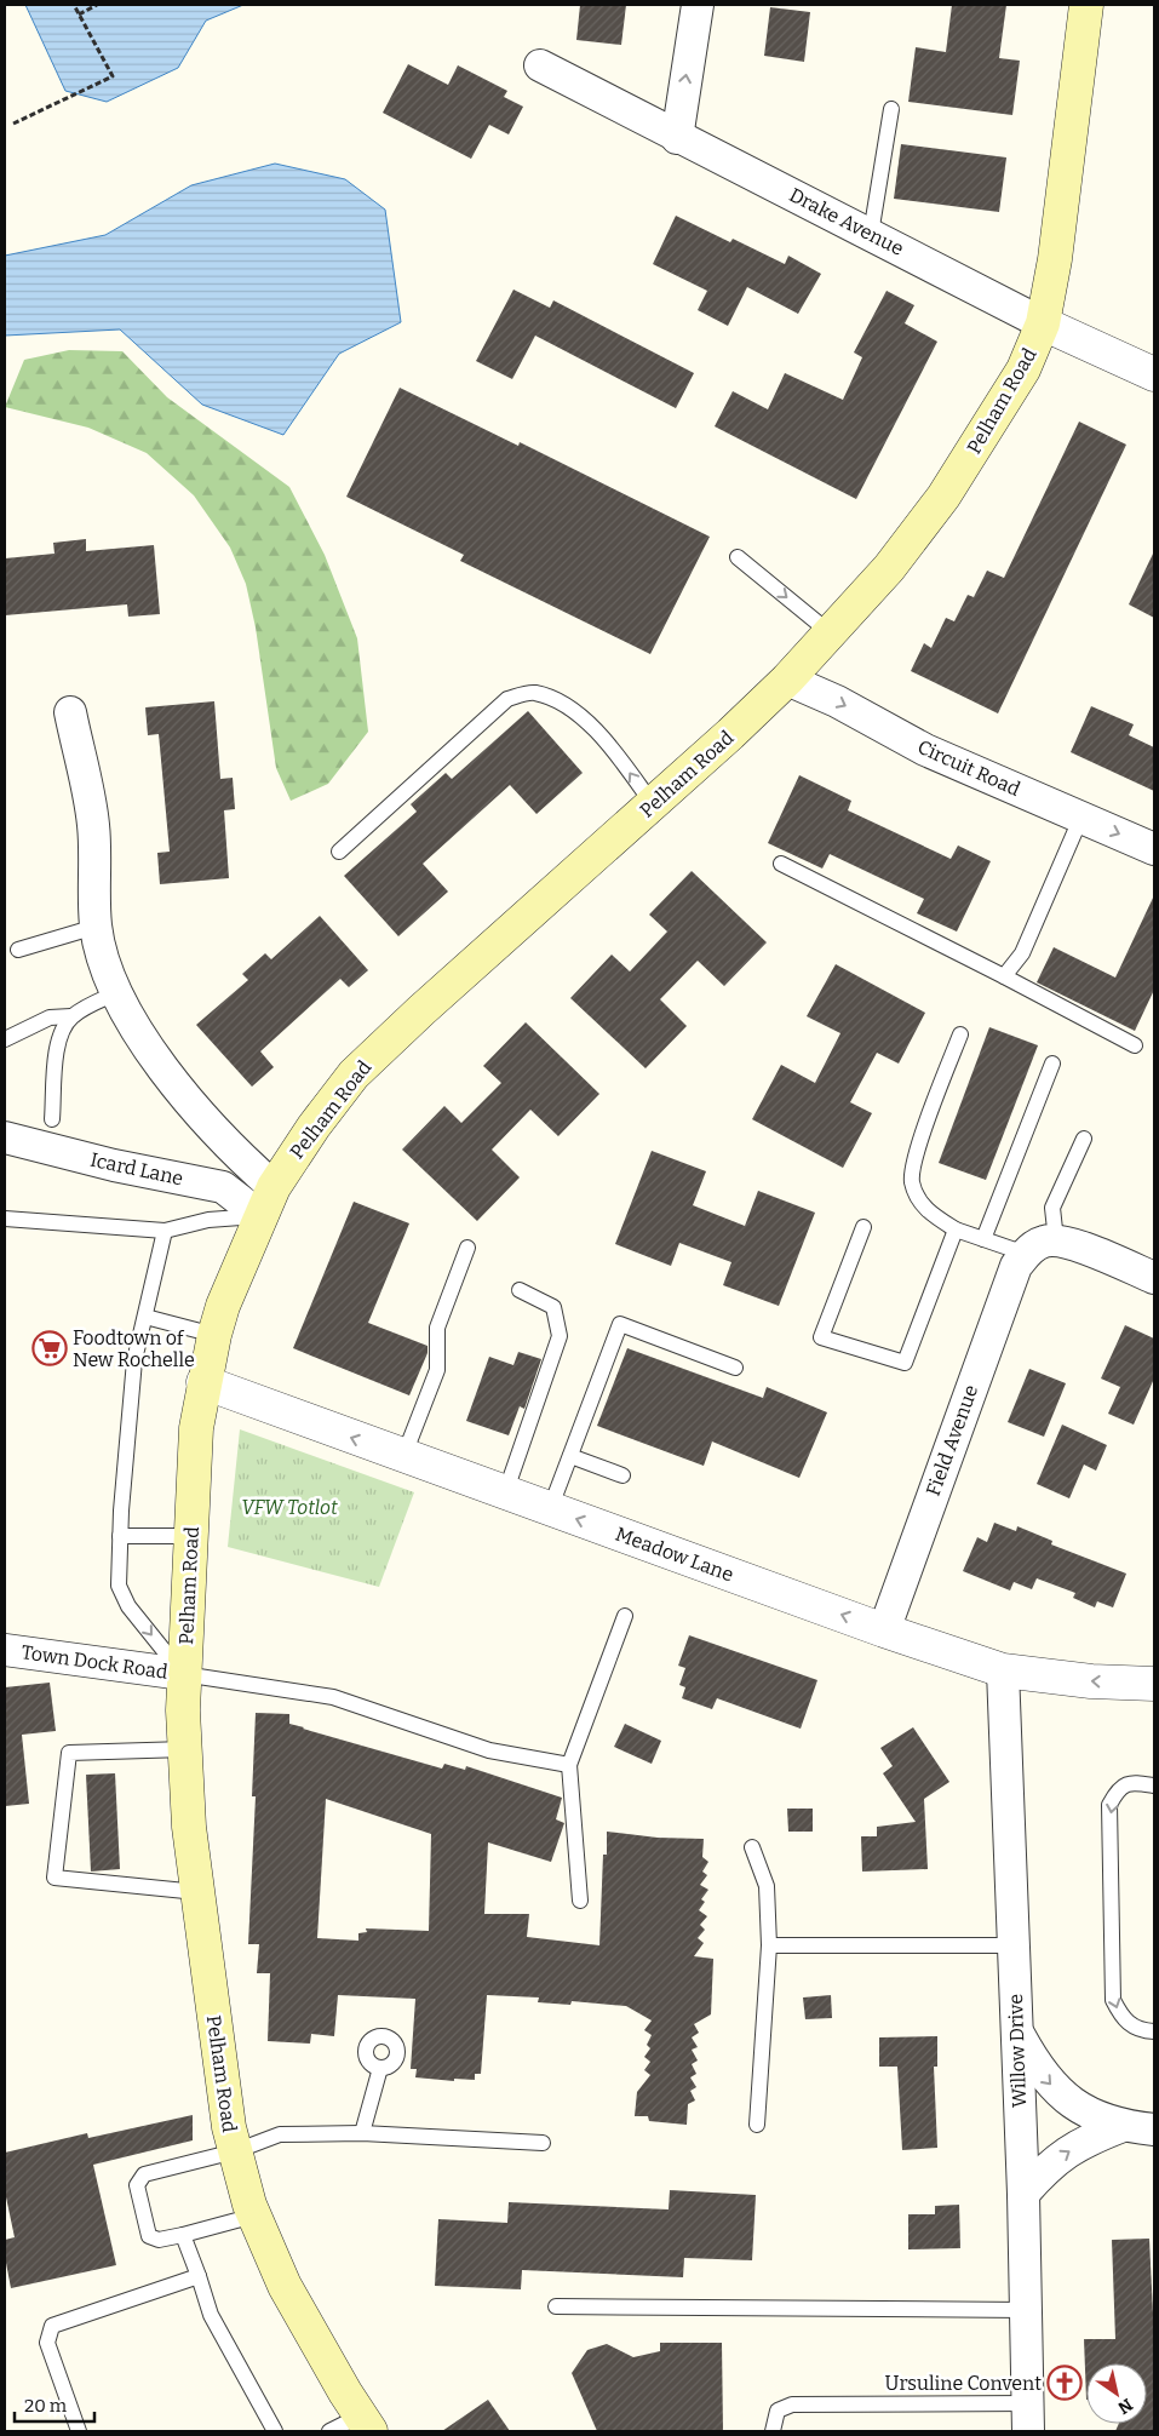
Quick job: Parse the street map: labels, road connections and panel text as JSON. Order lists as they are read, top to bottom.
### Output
{
  "streets": {
    "main road": ["Pelham Road"],
    "street": [
      "Drake Avenue",
      "Circuit Road",
      "Icard Lane",
      "Field Avenue",
      "Meadow Lane",
      "Town Dock Road",
      "Willow Drive"
    ]
  },
  "crossings": [
    ["Drake Avenue", "Pelham Road"],
    ["Pelham Road", "Circuit Road"],
    ["Pelham Road", "Icard Lane"],
    ["Pelham Road", "Meadow Lane"],
    ["Pelham Road", "Town Dock Road"],
    ["Field Avenue", "Meadow Lane"],
    ["Meadow Lane", "Willow Drive"]
  ],
  "one_way": ["Circuit Road", "Meadow Lane"],
  "parks": ["VFW Totlot"],
  "places": {
    "supermarket": ["Foodtown of New Rochelle"],
    "church": ["Ursuline Convent"]
  },
  "scale_bar": "20 m",
  "north": "bottom right"
}
